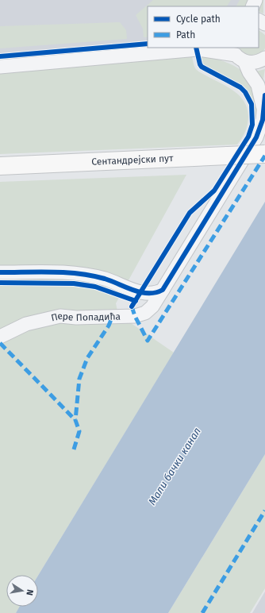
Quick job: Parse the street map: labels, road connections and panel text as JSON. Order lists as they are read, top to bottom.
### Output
{
  "streets": {
    "main road": ["Сентандрејски пут"],
    "street": ["Пере Попадића"]
  },
  "water": ["Мали бачки канал"],
  "legend": ["Cycle path", "Path"],
  "north": "right"
}
